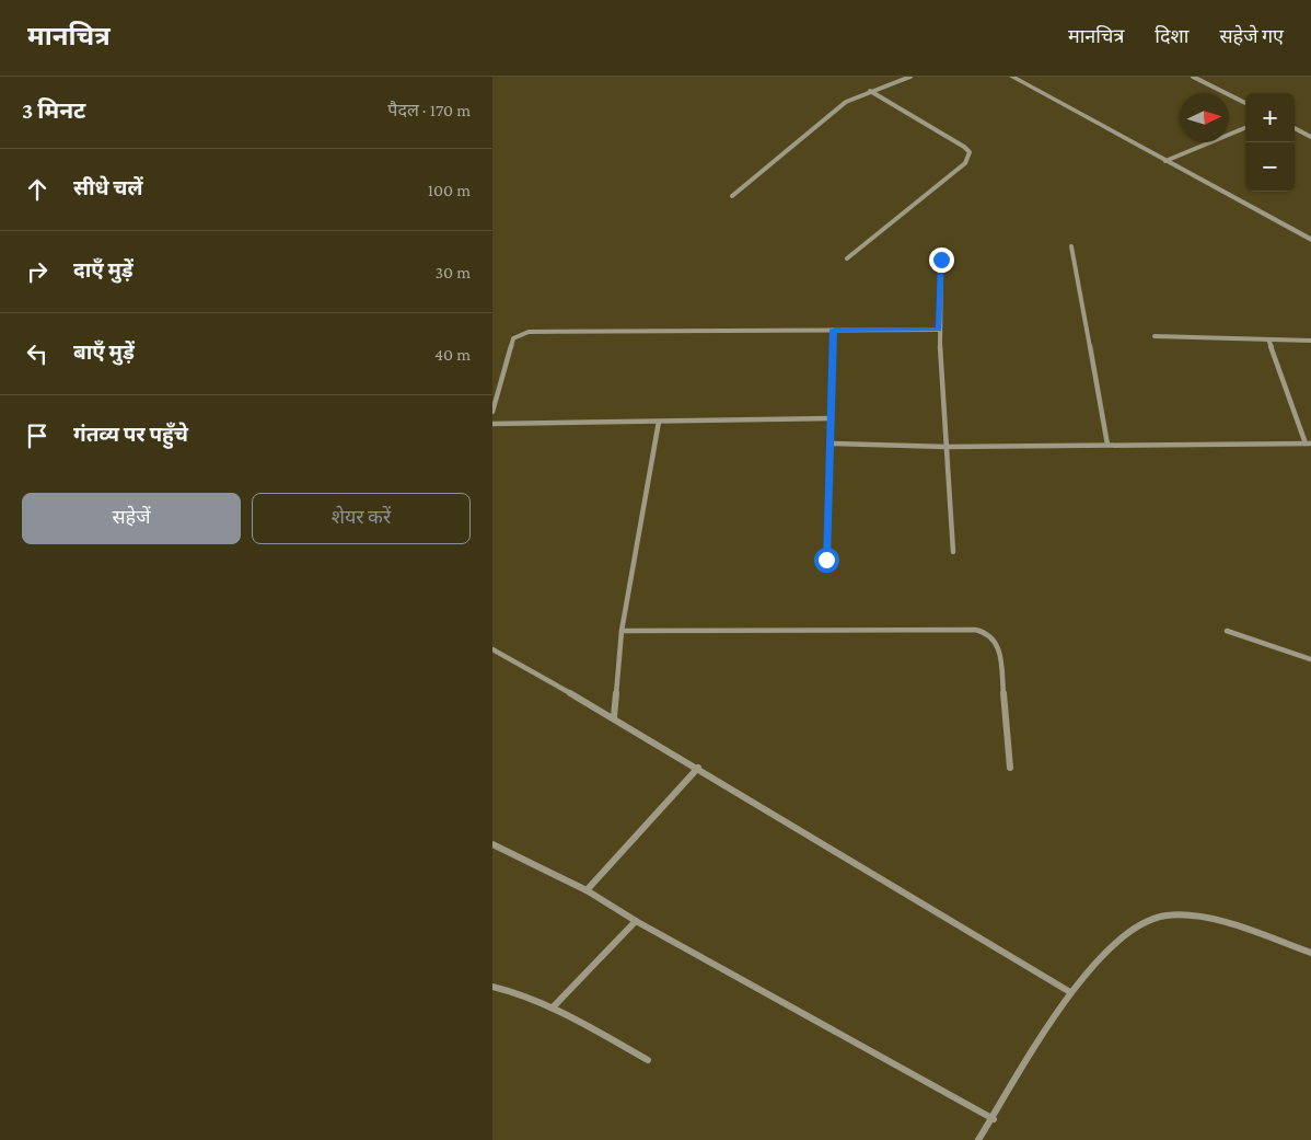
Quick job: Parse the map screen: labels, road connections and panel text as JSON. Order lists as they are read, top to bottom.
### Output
{
  "north": "right",
  "page": {
    "header": "मानचित्र",
    "nav": ["मानचित्र", "दिशा", "सहेजे गए"],
    "heading": ["3 मिनट", "पैदल · 170 m"],
    "map_buttons": ["+", "−"],
    "list": [
      ["सीधे चलें", "100 m"],
      ["दाएँ मुड़ें", "30 m"],
      ["बाएँ मुड़ें", "40 m"],
      "गंतव्य पर पहुँचे"
    ],
    "buttons": ["सहेजें", "शेयर करें"]
  }
}
